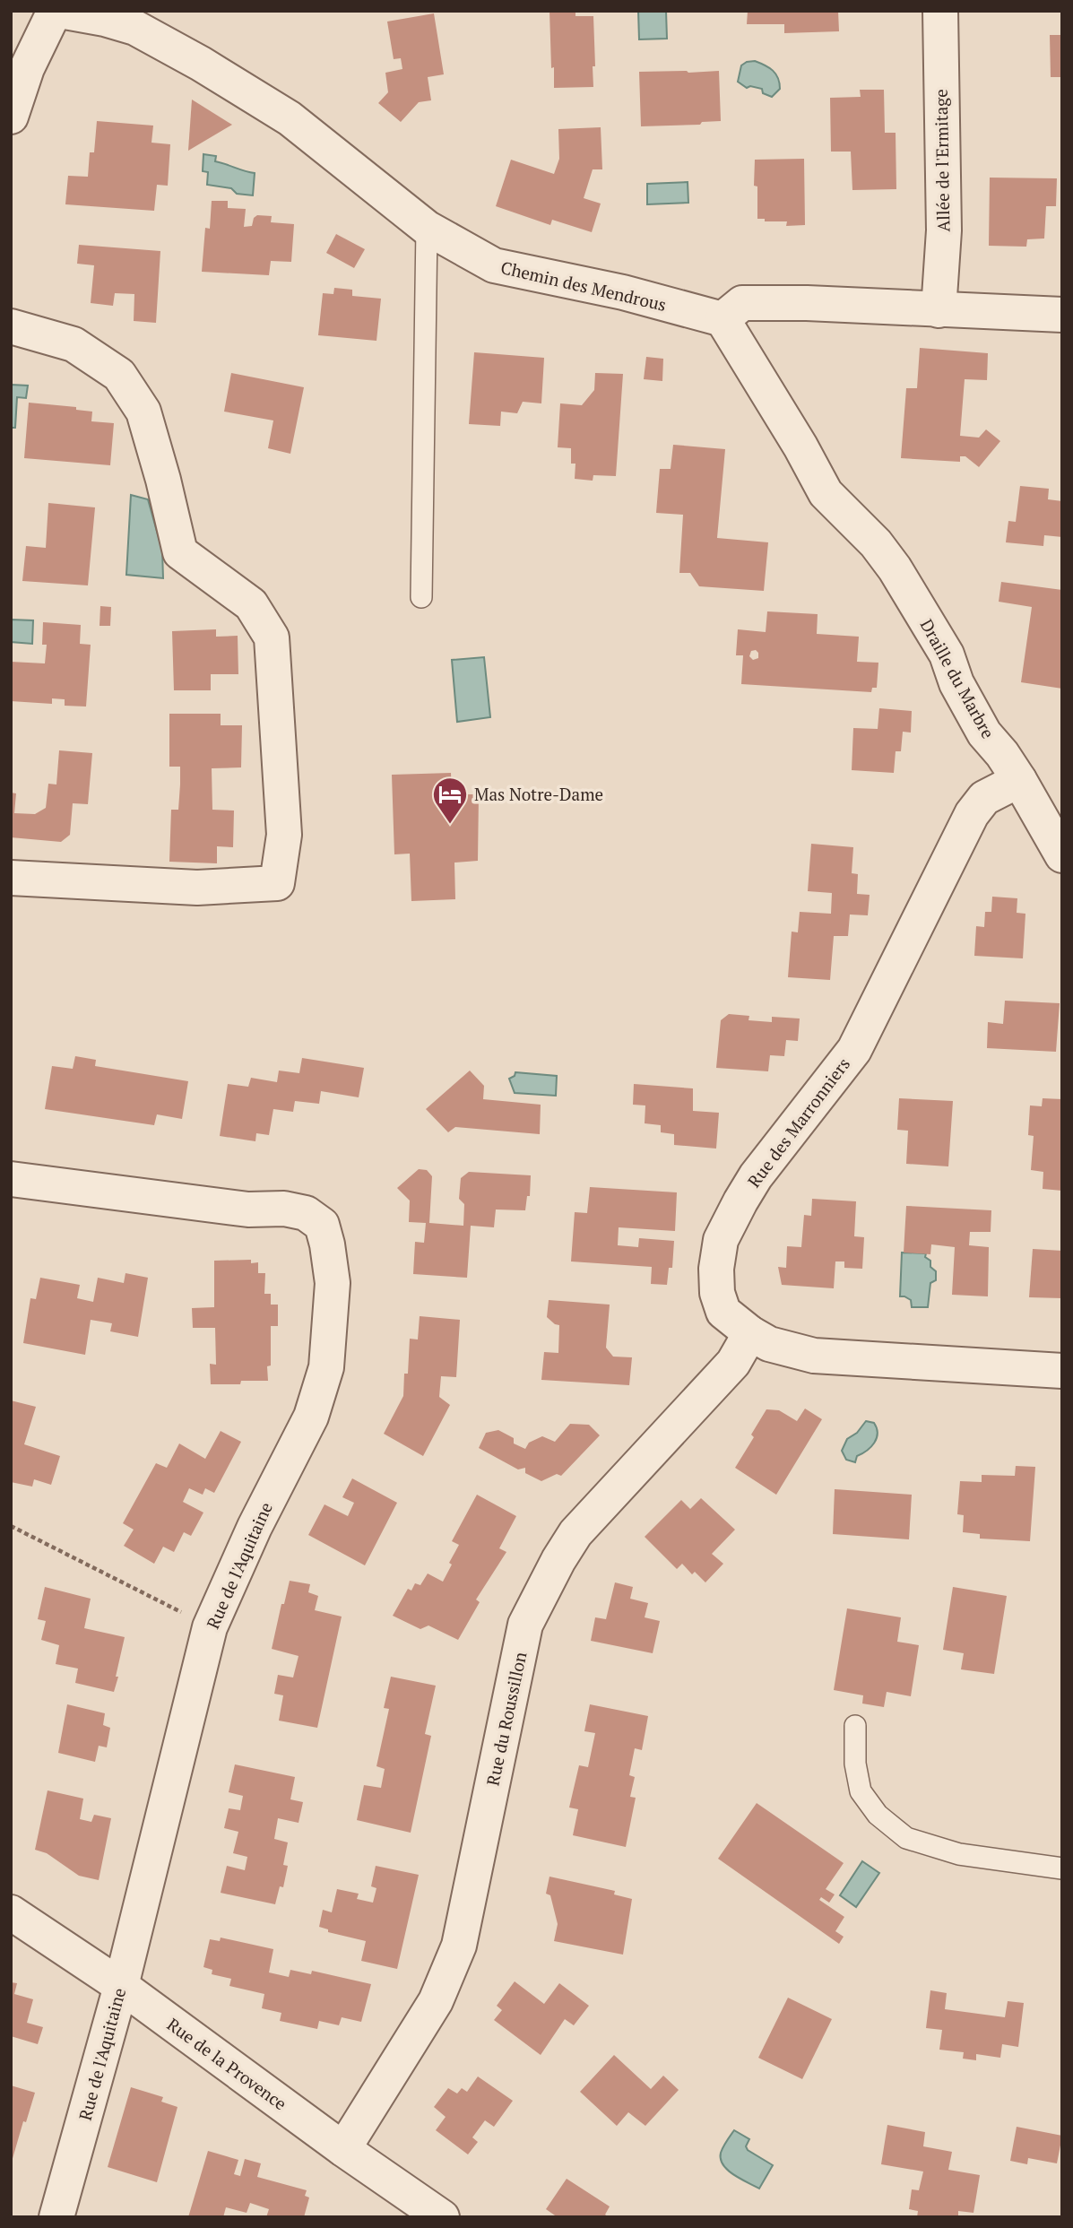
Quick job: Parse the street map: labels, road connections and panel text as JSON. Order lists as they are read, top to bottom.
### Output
{
  "streets": {
    "street": [
      "Allée de l'Ermitage",
      "Chemin des Mendrous",
      "Draille du Marbre",
      "Rue des Marronniers",
      "Rue de l'Aquitaine",
      "Rue du Roussillon",
      "Rue de la Provence"
    ]
  },
  "crossings": [
    ["Chemin des Mendrous", "Draille du Marbre"],
    ["Draille du Marbre", "Rue des Marronniers"],
    ["Rue des Marronniers", "Rue du Roussillon"],
    ["Rue de l'Aquitaine", "Rue de la Provence"],
    ["Rue du Roussillon", "Rue de la Provence"]
  ],
  "places": {
    "hotel": ["Mas Notre-Dame"]
  }
}
